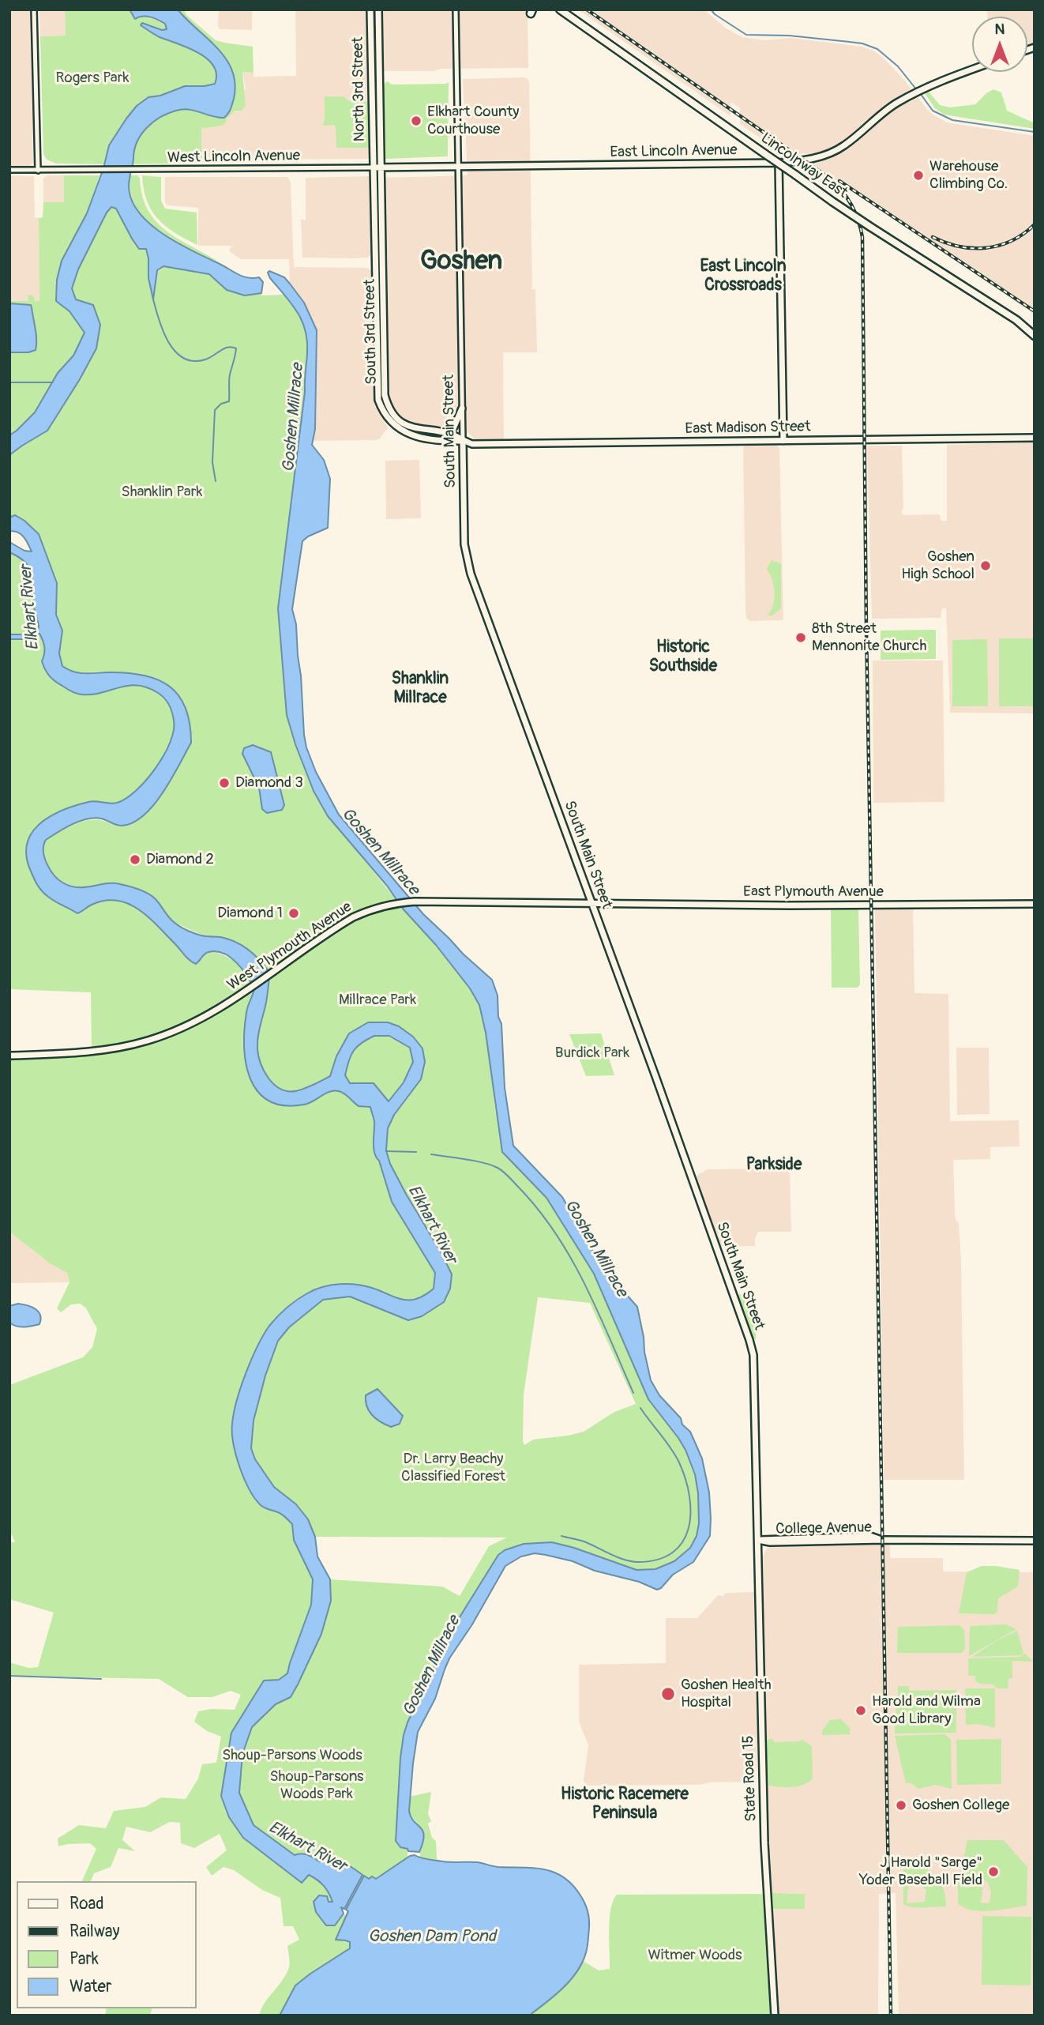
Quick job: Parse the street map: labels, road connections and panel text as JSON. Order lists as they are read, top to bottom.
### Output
{
  "streets": {
    "highway": ["Lincolnway East"],
    "main road": [
      "North 3rd Street",
      "East Lincoln Avenue",
      "West Lincoln Avenue",
      "South 3rd Street",
      "East Madison Street",
      "South Main Street",
      "East Plymouth Avenue",
      "West Plymouth Avenue",
      "College Avenue",
      "State Road 15"
    ]
  },
  "crossings": [
    ["North 3rd Street", "West Lincoln Avenue"],
    ["North 3rd Street", "South 3rd Street"],
    ["East Lincoln Avenue", "West Lincoln Avenue"],
    ["East Lincoln Avenue", "South Main Street"],
    ["West Lincoln Avenue", "South 3rd Street"],
    ["West Lincoln Avenue", "South Main Street"],
    ["South 3rd Street", "East Madison Street"],
    ["South 3rd Street", "South Main Street"],
    ["East Madison Street", "South Main Street"],
    ["South Main Street", "East Plymouth Avenue"],
    ["South Main Street", "West Plymouth Avenue"],
    ["South Main Street", "College Avenue"],
    ["South Main Street", "State Road 15"],
    ["East Plymouth Avenue", "West Plymouth Avenue"],
    ["College Avenue", "State Road 15"]
  ],
  "districts": [
    "Goshen",
    "East Lincoln Crossroads",
    "Historic Southside",
    "Shanklin Millrace",
    "Parkside",
    "Historic Racemere Peninsula"
  ],
  "water": ["Goshen Millrace", "Elkhart River", "Goshen Dam Pond"],
  "parks": [
    "Rogers Park",
    "Shanklin Park",
    "Millrace Park",
    "Burdick Park",
    "Dr. Larry Beachy Classified Forest",
    "Shoup-Parsons Woods",
    "Shoup-Parsons Woods Park",
    "Witmer Woods"
  ],
  "places": [
    "Elkhart County Courthouse",
    "Warehouse Climbing Co.",
    "Goshen High School",
    "8th Street Mennonite Church",
    "Diamond 3",
    "Diamond 2",
    "Diamond 1",
    "Goshen Health Hospital",
    "Harold and Wilma Good Library",
    "Goshen College",
    "J Harold \"Sarge\" Yoder Baseball Field"
  ],
  "legend": [
    "Road",
    "Railway",
    "Park",
    "Water"
  ],
  "north": "top"
}
